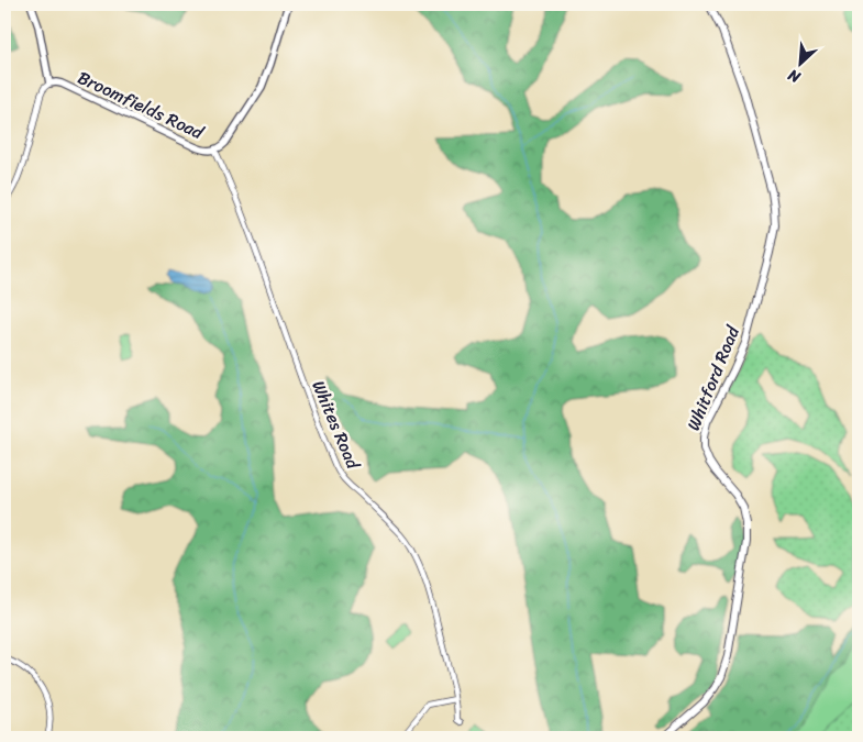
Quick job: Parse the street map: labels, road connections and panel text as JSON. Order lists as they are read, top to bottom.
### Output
{
  "streets": {
    "main road": ["Whitford Road"],
    "street": ["Broomfields Road", "Whites Road"]
  },
  "crossings": [
    ["Broomfields Road", "Whites Road"]
  ],
  "north": "bottom left"
}
